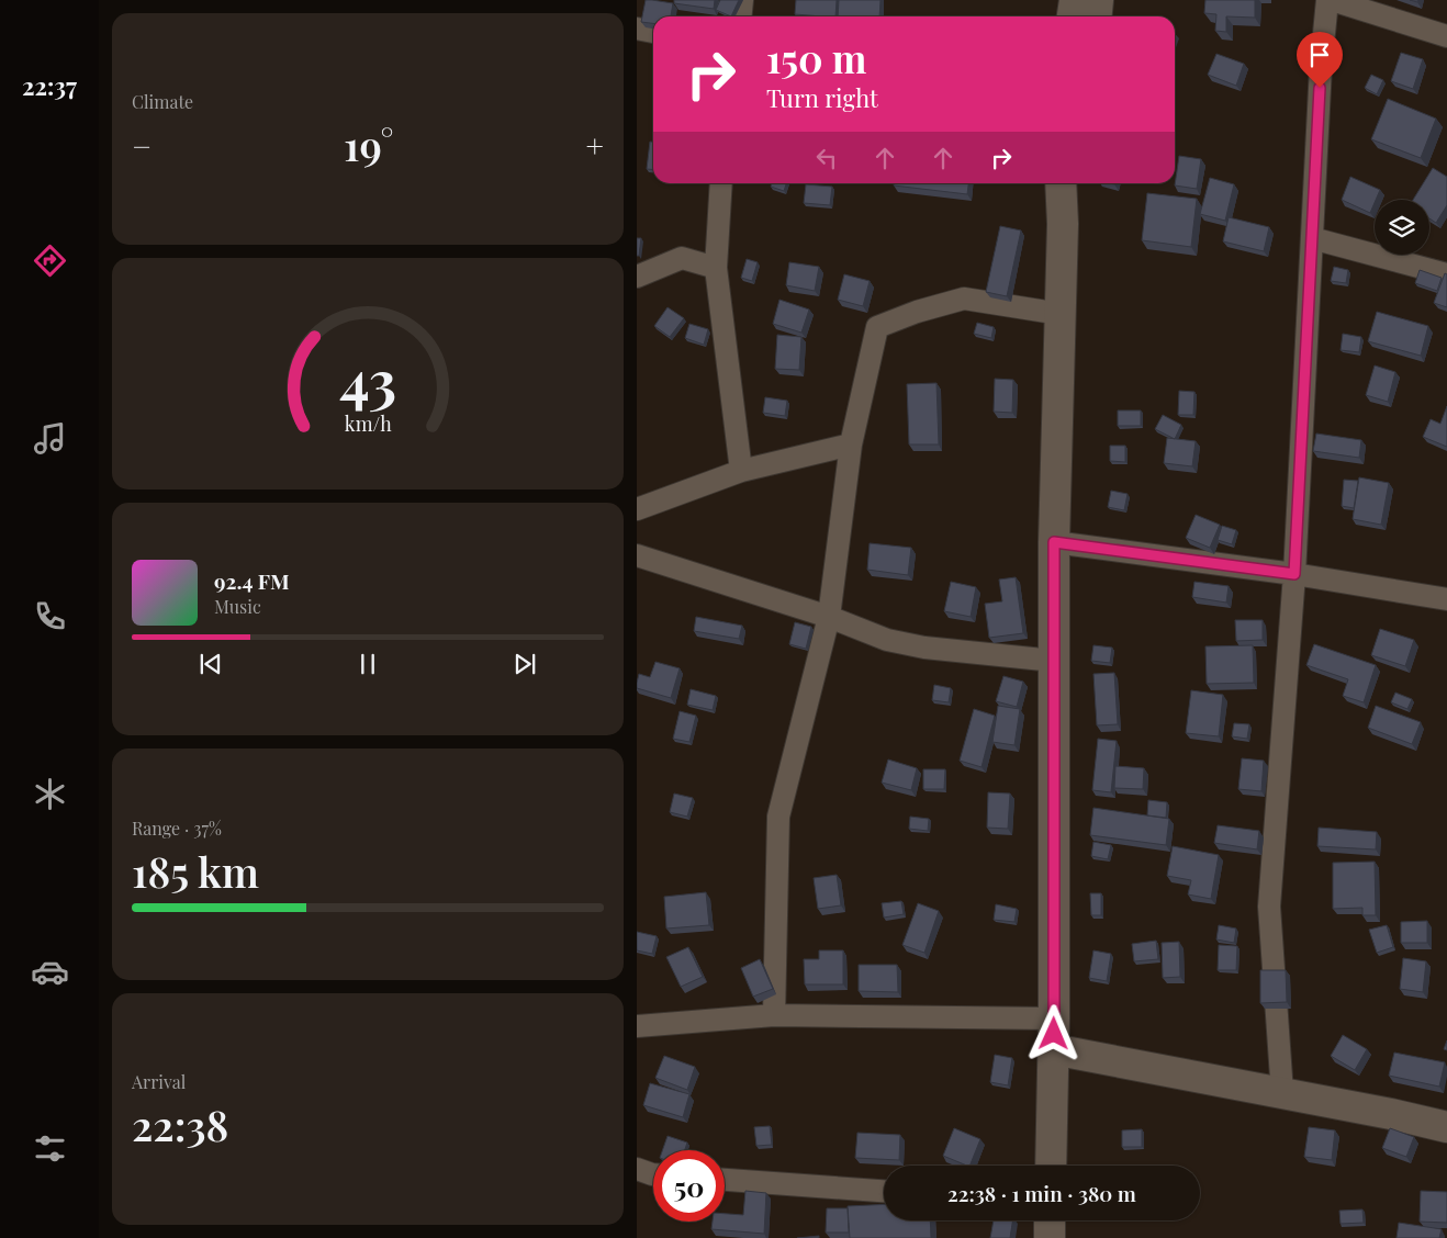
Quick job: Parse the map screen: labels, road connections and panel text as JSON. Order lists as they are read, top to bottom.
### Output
{
  "page": {
    "tabs": "22:37",
    "tile": [
      "Climate",
      ["Range · 37%", "185 km"],
      ["Arrival", "22:38"]
    ],
    "turn": ["150 m", "Turn right"],
    "heat": ["−", "19°", "+"],
    "song": ["92.4 FM", "Music"],
    "limit": "50",
    "trip": "22:38 · 1 min · 380 m",
    "gauge": ["43", "km/h"]
  }
}
